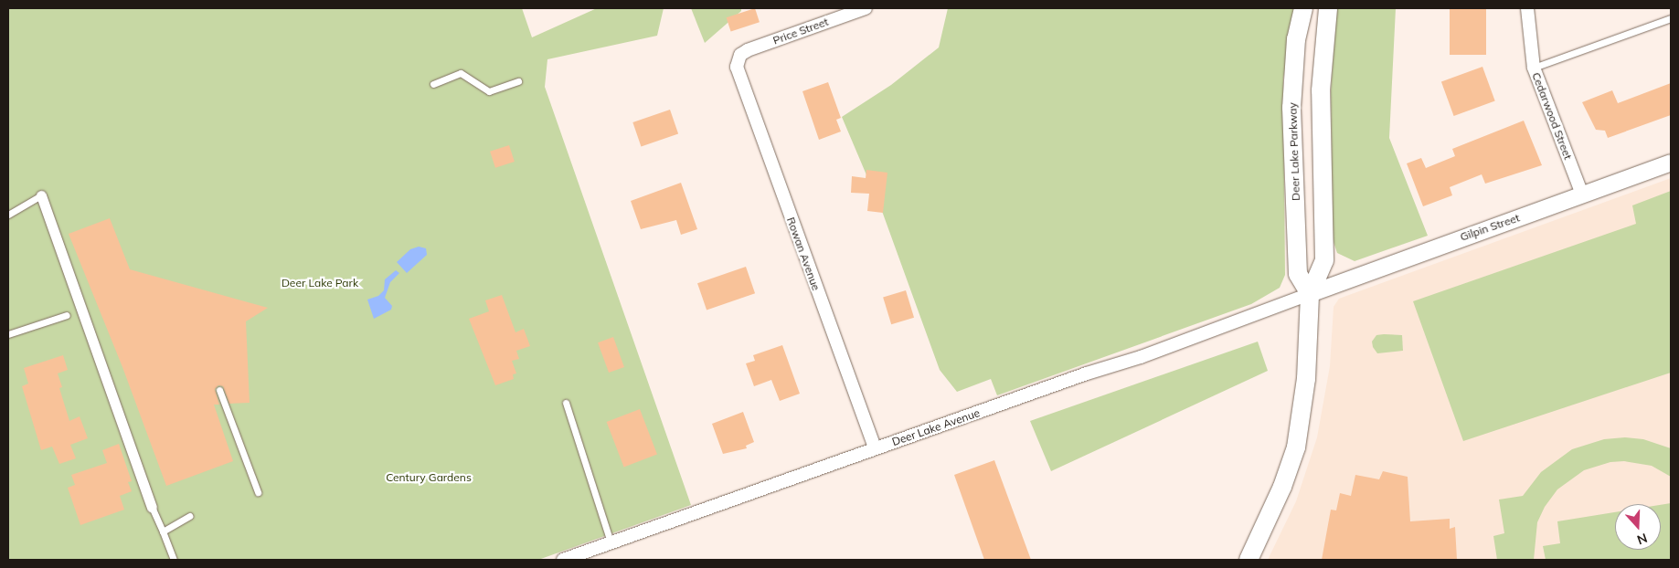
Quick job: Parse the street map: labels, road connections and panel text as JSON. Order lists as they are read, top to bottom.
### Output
{
  "streets": {
    "main road": ["Deer Lake Parkway"],
    "street": [
      "Price Street",
      "Cedarwood Street",
      "Gilpin Street",
      "Rowan Avenue",
      "Deer Lake Avenue"
    ]
  },
  "crossings": [
    ["Price Street", "Rowan Avenue"],
    ["Cedarwood Street", "Gilpin Street"],
    ["Deer Lake Parkway", "Gilpin Street"],
    ["Deer Lake Parkway", "Deer Lake Avenue"],
    ["Gilpin Street", "Deer Lake Avenue"],
    ["Rowan Avenue", "Deer Lake Avenue"]
  ],
  "parks": ["Deer Lake Park", "Century Gardens"],
  "north": "bottom"
}
